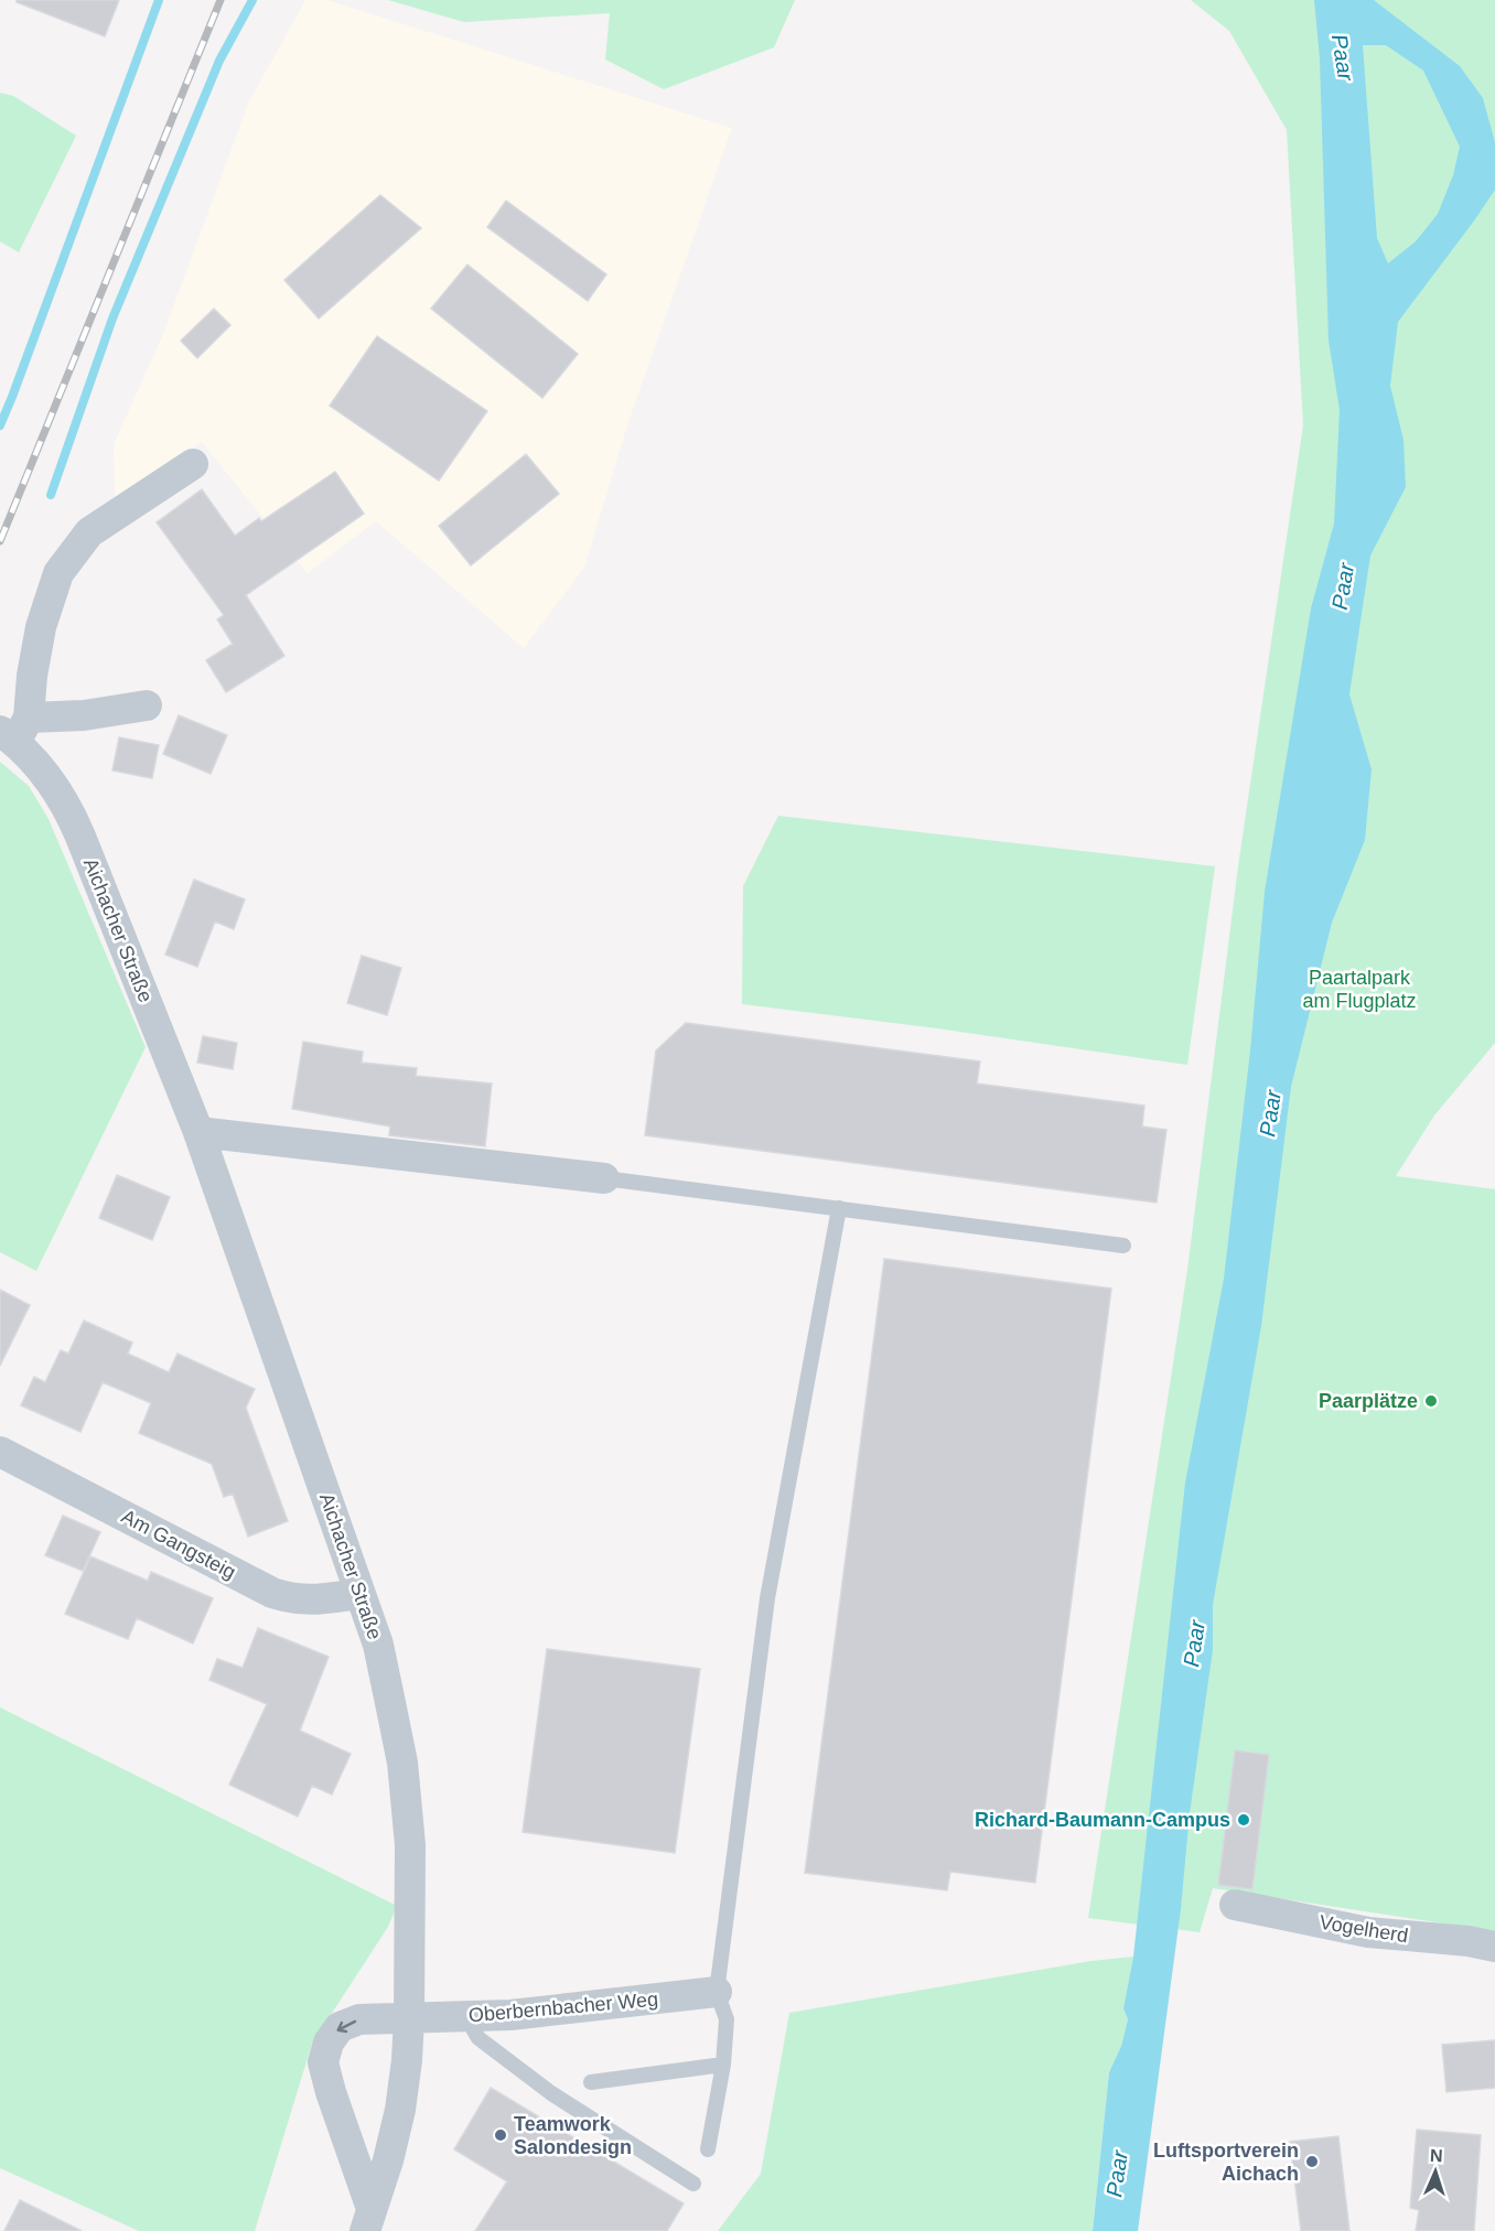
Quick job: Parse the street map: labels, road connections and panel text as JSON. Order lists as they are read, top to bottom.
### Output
{
  "streets": {
    "street": [
      "Aichacher Straße",
      "Am Gangsteig",
      "Vogelherd",
      "Oberbernbacher Weg"
    ]
  },
  "crossings": [
    ["Aichacher Straße", "Am Gangsteig"],
    ["Aichacher Straße", "Oberbernbacher Weg"]
  ],
  "water": ["Paar"],
  "parks": ["Paartalpark am Flugplatz"],
  "places": [
    "Paarplätze",
    "Richard-Baumann-Campus",
    "Teamwork Salondesign",
    "Luftsportverein Aichach"
  ],
  "north": "top"
}
